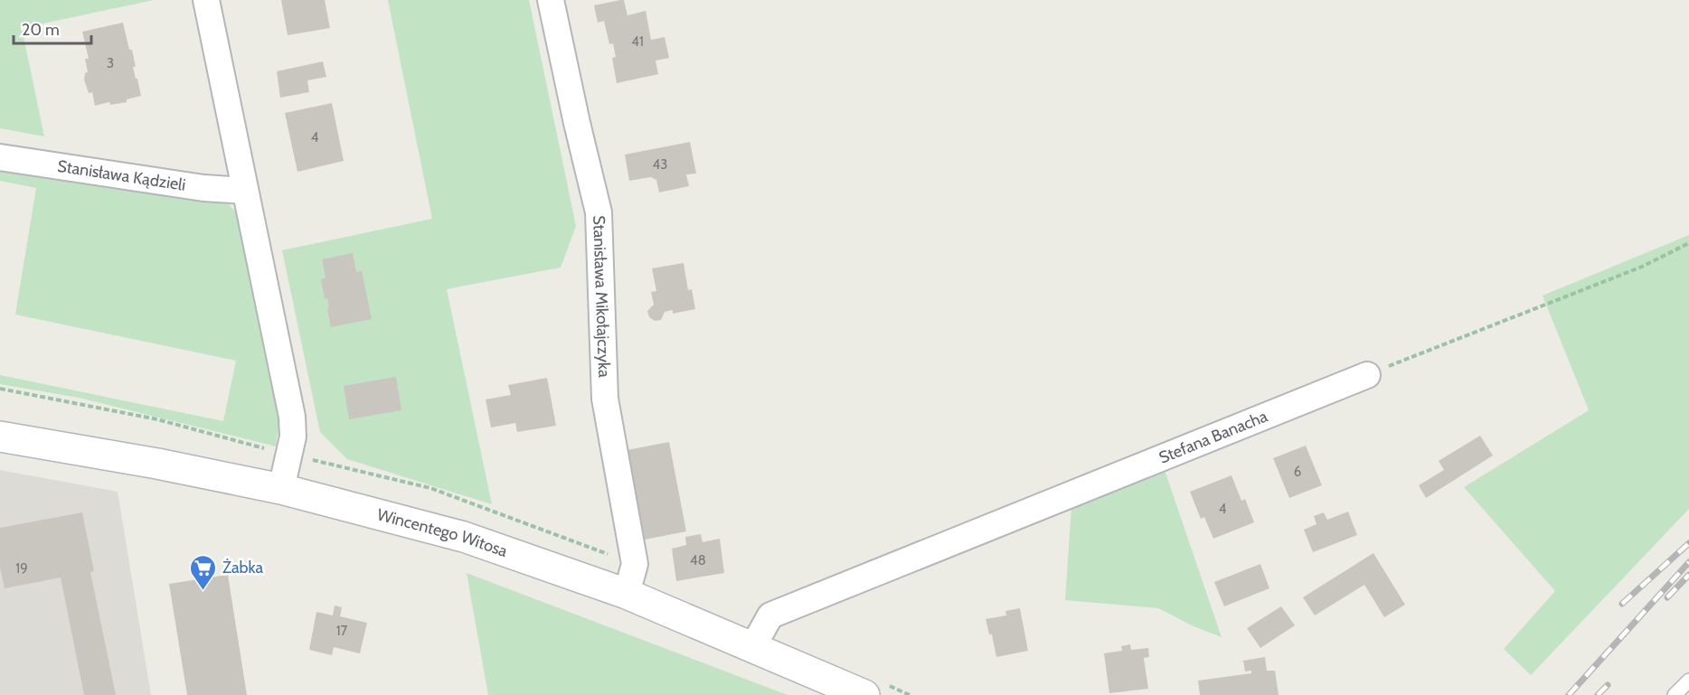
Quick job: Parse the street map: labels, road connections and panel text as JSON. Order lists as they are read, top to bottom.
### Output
{
  "streets": {
    "street": [
      "Stanisława Kądzieli",
      "Stanisława Mikołajczyka",
      "Stefana Banacha",
      "Wincentego Witosa"
    ]
  },
  "crossings": [
    ["Stanisława Mikołajczyka", "Wincentego Witosa"],
    ["Stefana Banacha", "Wincentego Witosa"]
  ],
  "places": {
    "supermarket": ["Żabka"]
  },
  "house_numbers": [
    "41",
    "3",
    "4",
    "43",
    "6",
    "4",
    "48",
    "19",
    "17"
  ],
  "scale_bar": "20 m"
}
